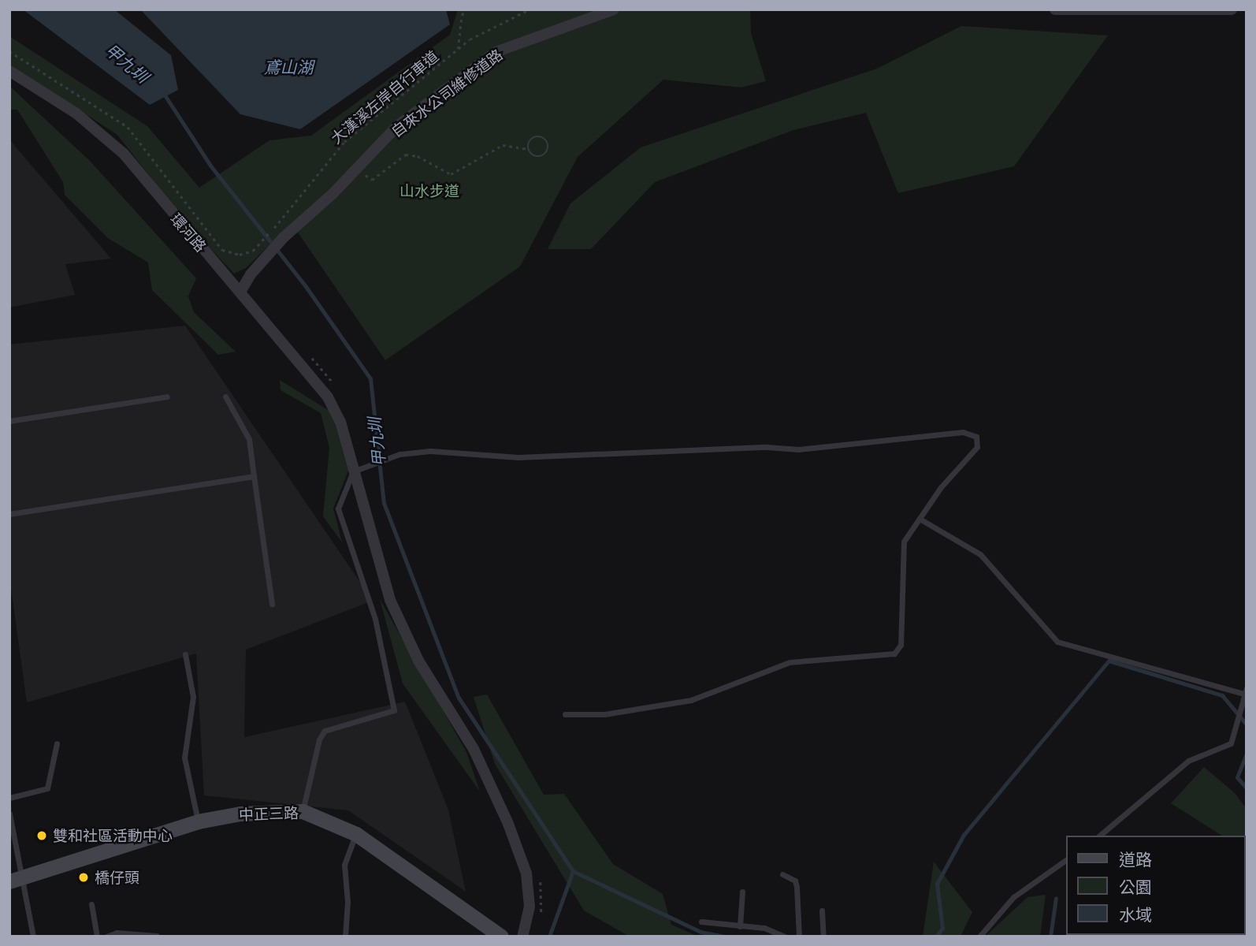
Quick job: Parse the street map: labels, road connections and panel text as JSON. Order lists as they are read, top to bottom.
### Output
{
  "streets": {
    "street": ["自來水公司維修道路", "環河路", "中正三路"],
    "path": ["大漢溪左岸自行車道"]
  },
  "crossings": [
    ["自來水公司維修道路", "環河路"]
  ],
  "water": ["甲九圳", "鳶山湖"],
  "parks": ["山水步道"],
  "places": ["雙和社區活動中心", "橋仔頭"],
  "legend": ["道路", "公園", "水域"]
}
